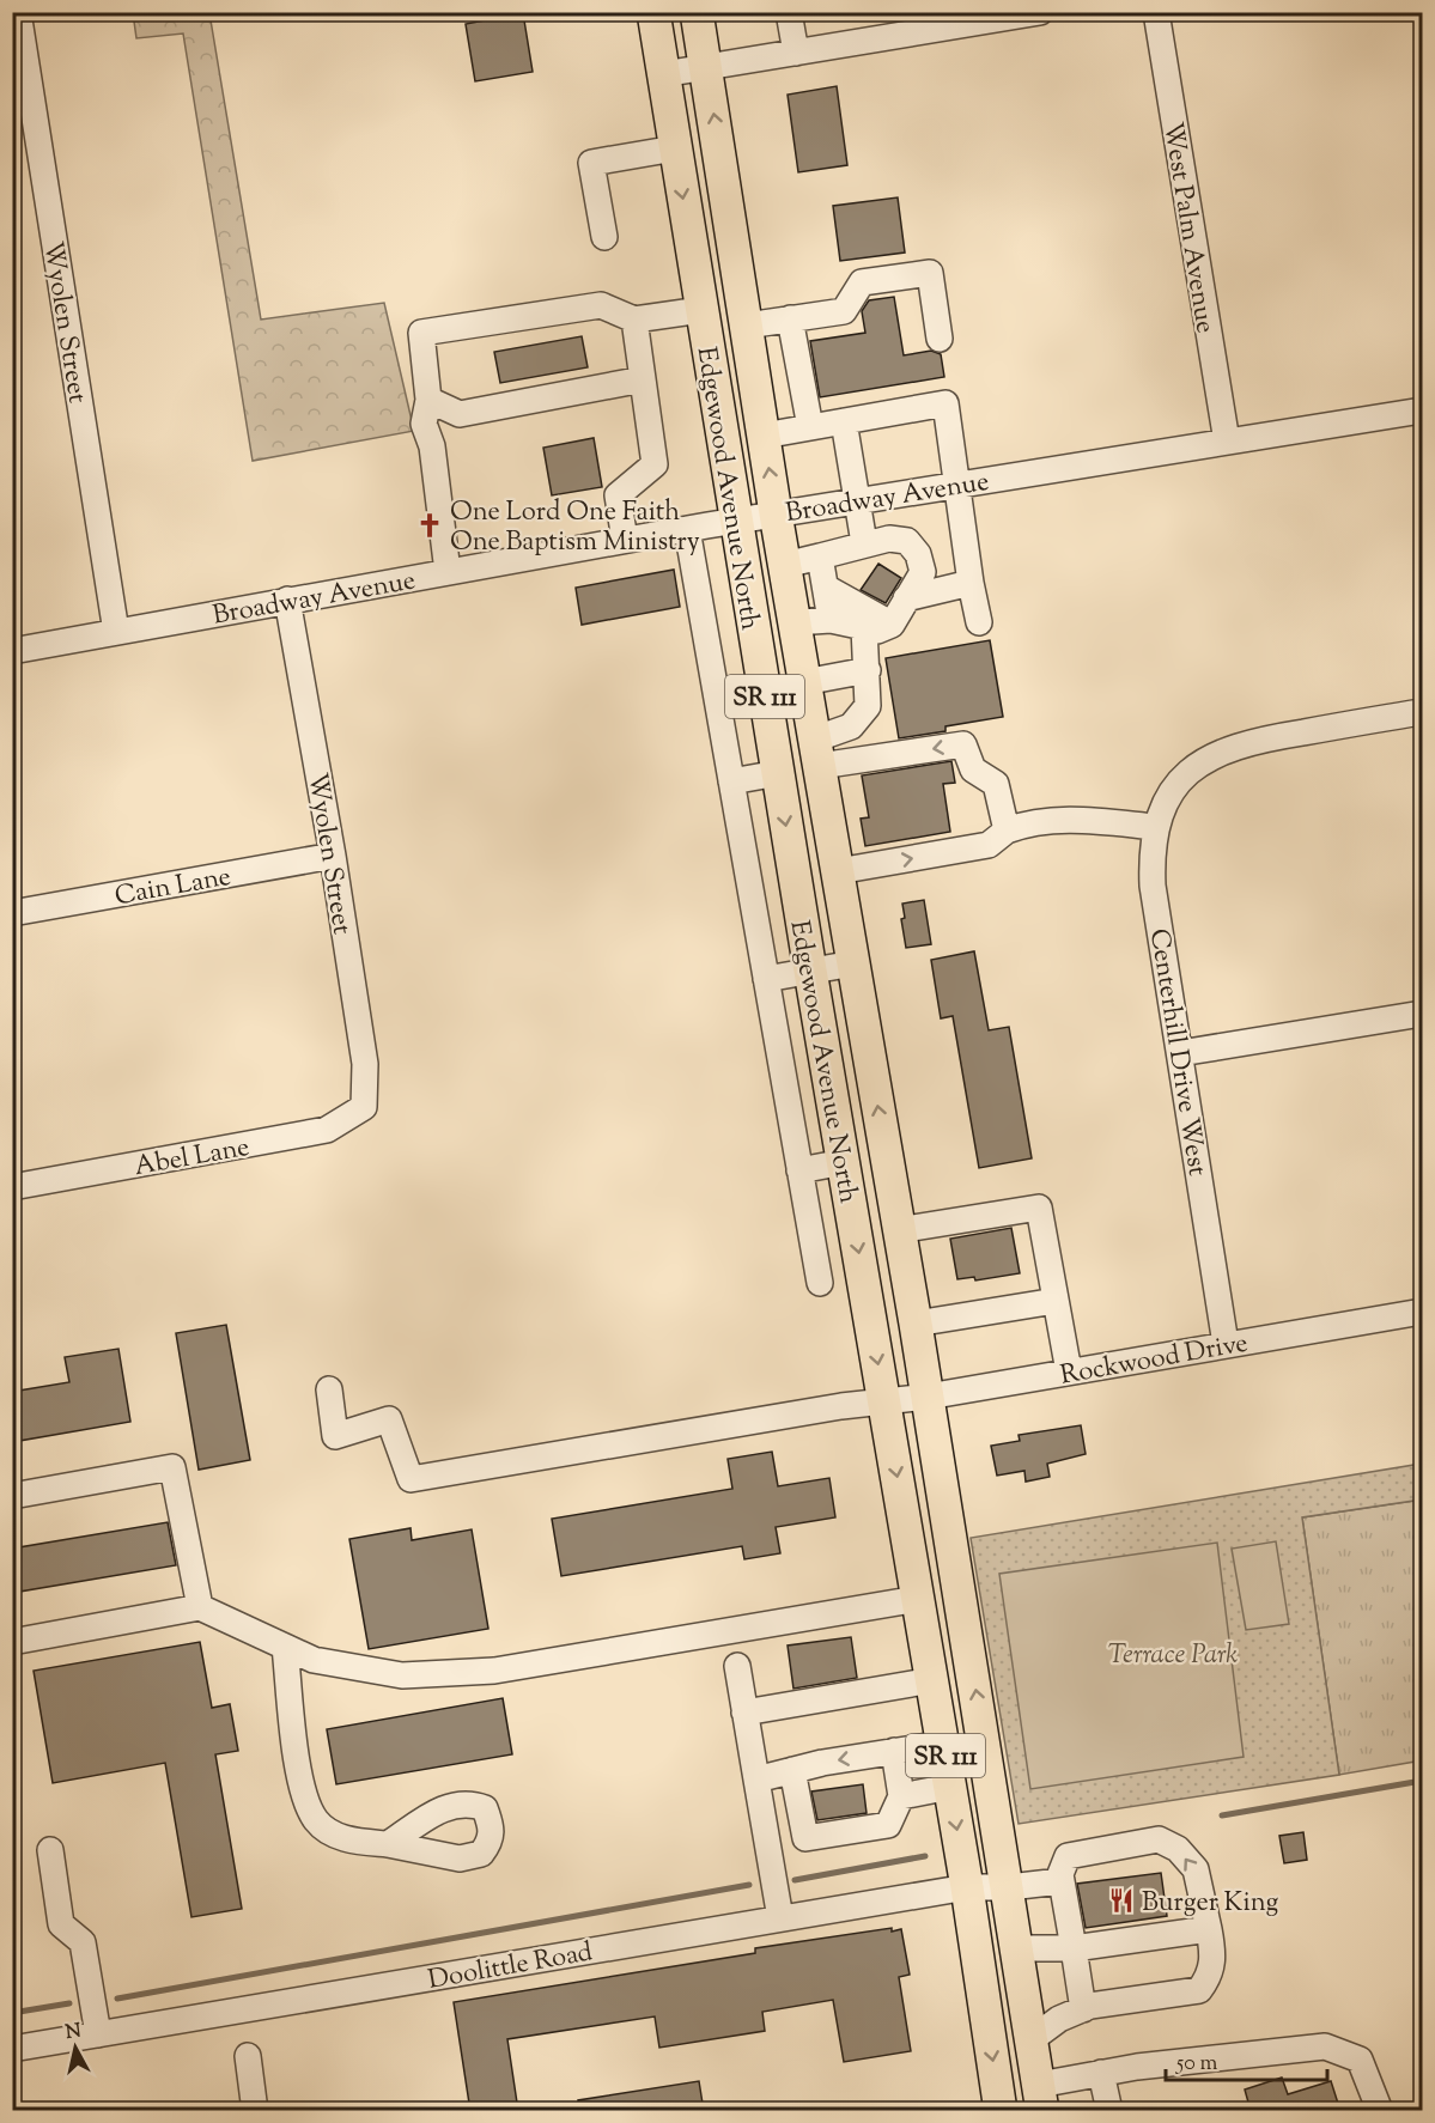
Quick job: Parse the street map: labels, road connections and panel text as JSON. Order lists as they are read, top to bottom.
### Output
{
  "streets": {
    "main road": ["Edgewood Avenue North", "SR 111"],
    "street": [
      "West Palm Avenue",
      "Wyolen Street",
      "Broadway Avenue",
      "Cain Lane",
      "Centerhill Drive West",
      "Abel Lane",
      "Rockwood Drive",
      "Doolittle Road"
    ]
  },
  "crossings": [
    ["West Palm Avenue", "Broadway Avenue"],
    ["Wyolen Street", "Broadway Avenue"],
    ["Wyolen Street", "Cain Lane"],
    ["Wyolen Street", "Abel Lane"],
    ["Edgewood Avenue North", "Broadway Avenue"],
    ["Edgewood Avenue North", "Rockwood Drive"],
    ["Edgewood Avenue North", "Doolittle Road"],
    ["Centerhill Drive West", "Rockwood Drive"]
  ],
  "parks": ["Terrace Park"],
  "places": {
    "church": ["One Lord One Faith One Baptism Ministry"],
    "restaurant": ["Burger King"]
  },
  "scale_bar": "50 m",
  "north": "top"
}
